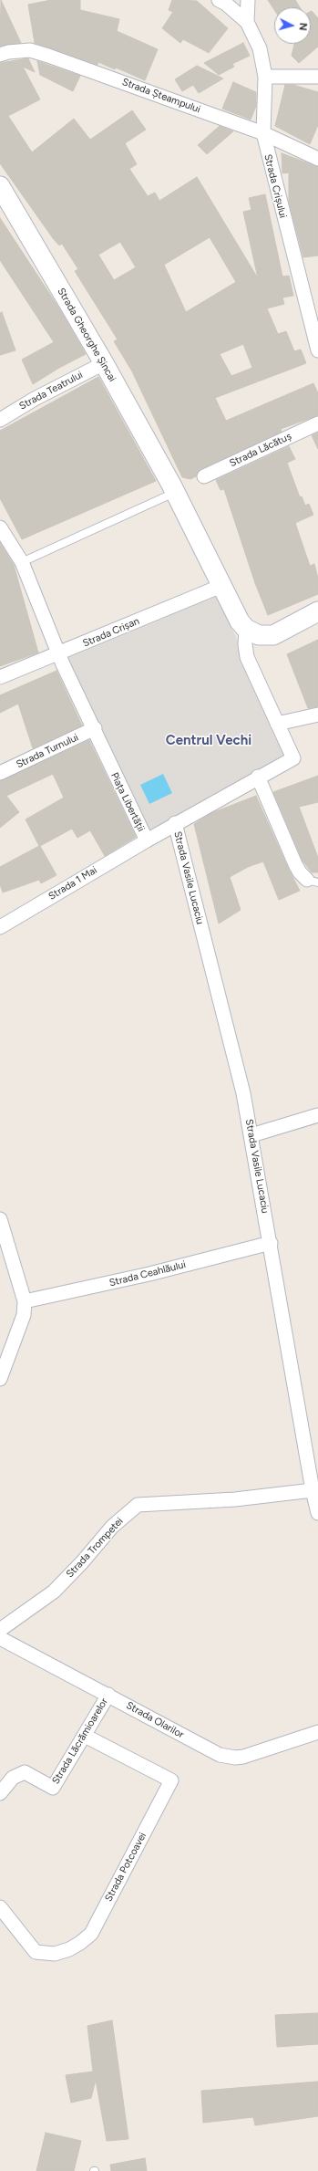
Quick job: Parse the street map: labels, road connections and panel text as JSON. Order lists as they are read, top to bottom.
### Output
{
  "streets": {
    "main road": ["Strada Gheorghe Șincai"],
    "street": [
      "Strada Șteampului",
      "Strada Crișului",
      "Strada Teatrului",
      "Strada Lăcătuș",
      "Strada Crișan",
      "Strada Turnului",
      "Piața Libertății",
      "Strada Vasile Lucaciu",
      "Strada 1 Mai",
      "Strada Ceahlăului",
      "Strada Trompetei",
      "Strada Olarilor",
      "Strada Lăcrămioarelor",
      "Strada Potcoavei"
    ]
  },
  "crossings": [
    ["Strada Șteampului", "Strada Crișului"],
    ["Strada Gheorghe Șincai", "Strada Teatrului"],
    ["Strada Gheorghe Șincai", "Strada Crișan"],
    ["Strada Gheorghe Șincai", "Piața Libertății"],
    ["Strada Crișan", "Piața Libertății"],
    ["Strada Turnului", "Piața Libertății"],
    ["Piața Libertății", "Strada Vasile Lucaciu"],
    ["Piața Libertății", "Strada 1 Mai"],
    ["Strada Vasile Lucaciu", "Strada Ceahlăului"],
    ["Strada Vasile Lucaciu", "Strada Trompetei"],
    ["Strada Olarilor", "Strada Lăcrămioarelor"],
    ["Strada Lăcrămioarelor", "Strada Potcoavei"]
  ],
  "districts": ["Centrul Vechi"],
  "north": "right"
}
